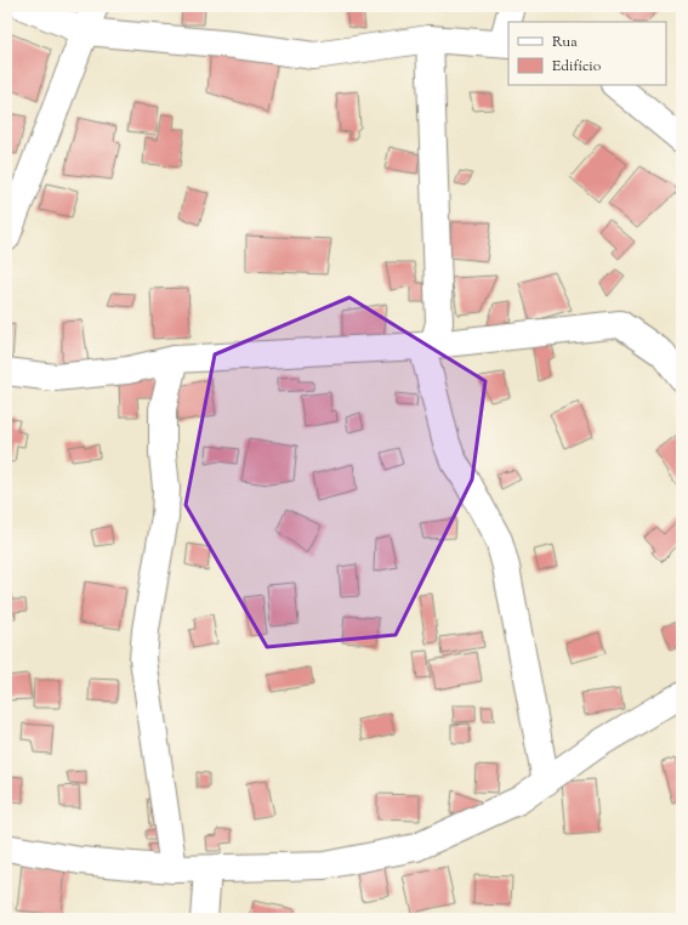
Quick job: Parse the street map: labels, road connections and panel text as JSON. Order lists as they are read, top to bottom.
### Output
{
  "legend": ["Rua", "Edifício"]
}
